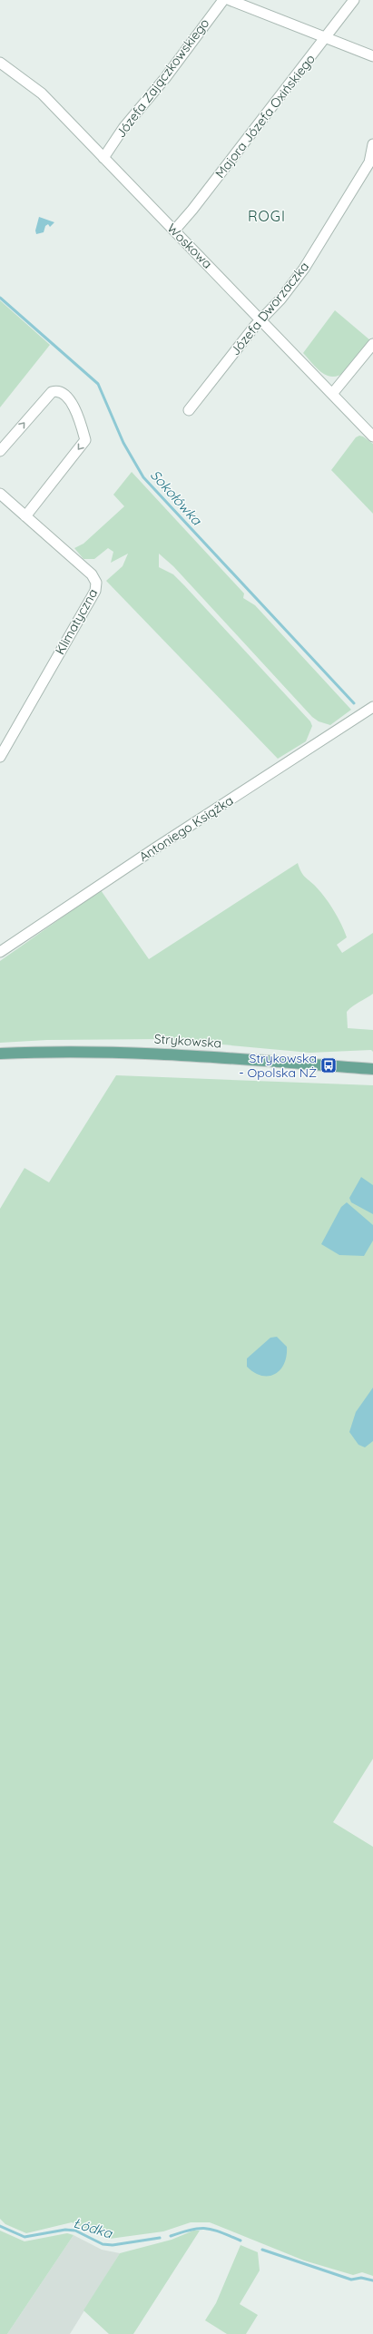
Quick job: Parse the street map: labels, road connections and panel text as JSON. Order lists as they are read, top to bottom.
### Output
{
  "streets": {
    "main road": ["Strykowska"],
    "street": [
      "Józefa Zajączkowskiego",
      "Majora Józefa Oxińskiego",
      "Woskowa",
      "Józefa Dworzaczka",
      "Klimatyczna",
      "Antoniego Książka"
    ]
  },
  "crossings": [
    ["Józefa Zajączkowskiego", "Woskowa"],
    ["Majora Józefa Oxińskiego", "Woskowa"],
    ["Woskowa", "Józefa Dworzaczka"]
  ],
  "districts": ["ROGI"],
  "water": ["Sokołówka", "Łódka"],
  "places": {
    "bus stop": ["Strykowska - Opolska NŻ"]
  }
}
